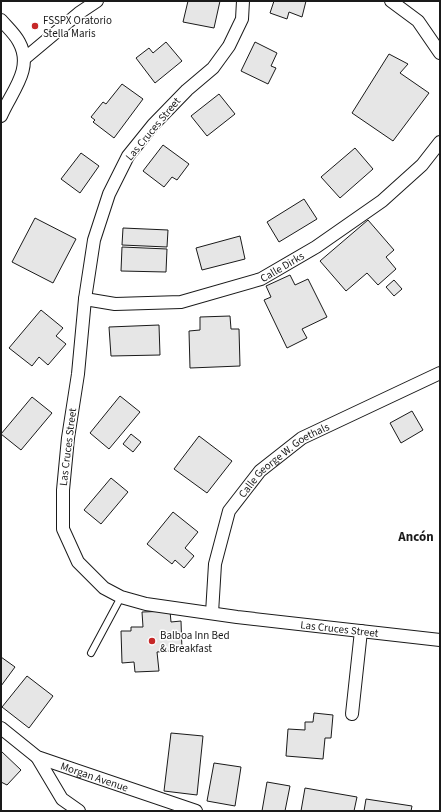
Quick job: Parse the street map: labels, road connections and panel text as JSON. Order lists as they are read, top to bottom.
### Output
{
  "streets": {
    "street": [
      "Las Cruces Street",
      "Calle Dirks",
      "Calle George W. Goethals",
      "Morgan Avenue"
    ]
  },
  "crossings": [
    ["Las Cruces Street", "Calle Dirks"],
    ["Las Cruces Street", "Calle George W. Goethals"]
  ],
  "districts": ["Ancón"],
  "places": ["FSSPX Oratorio Stella Maris", "Balboa Inn Bed & Breakfast"]
}
